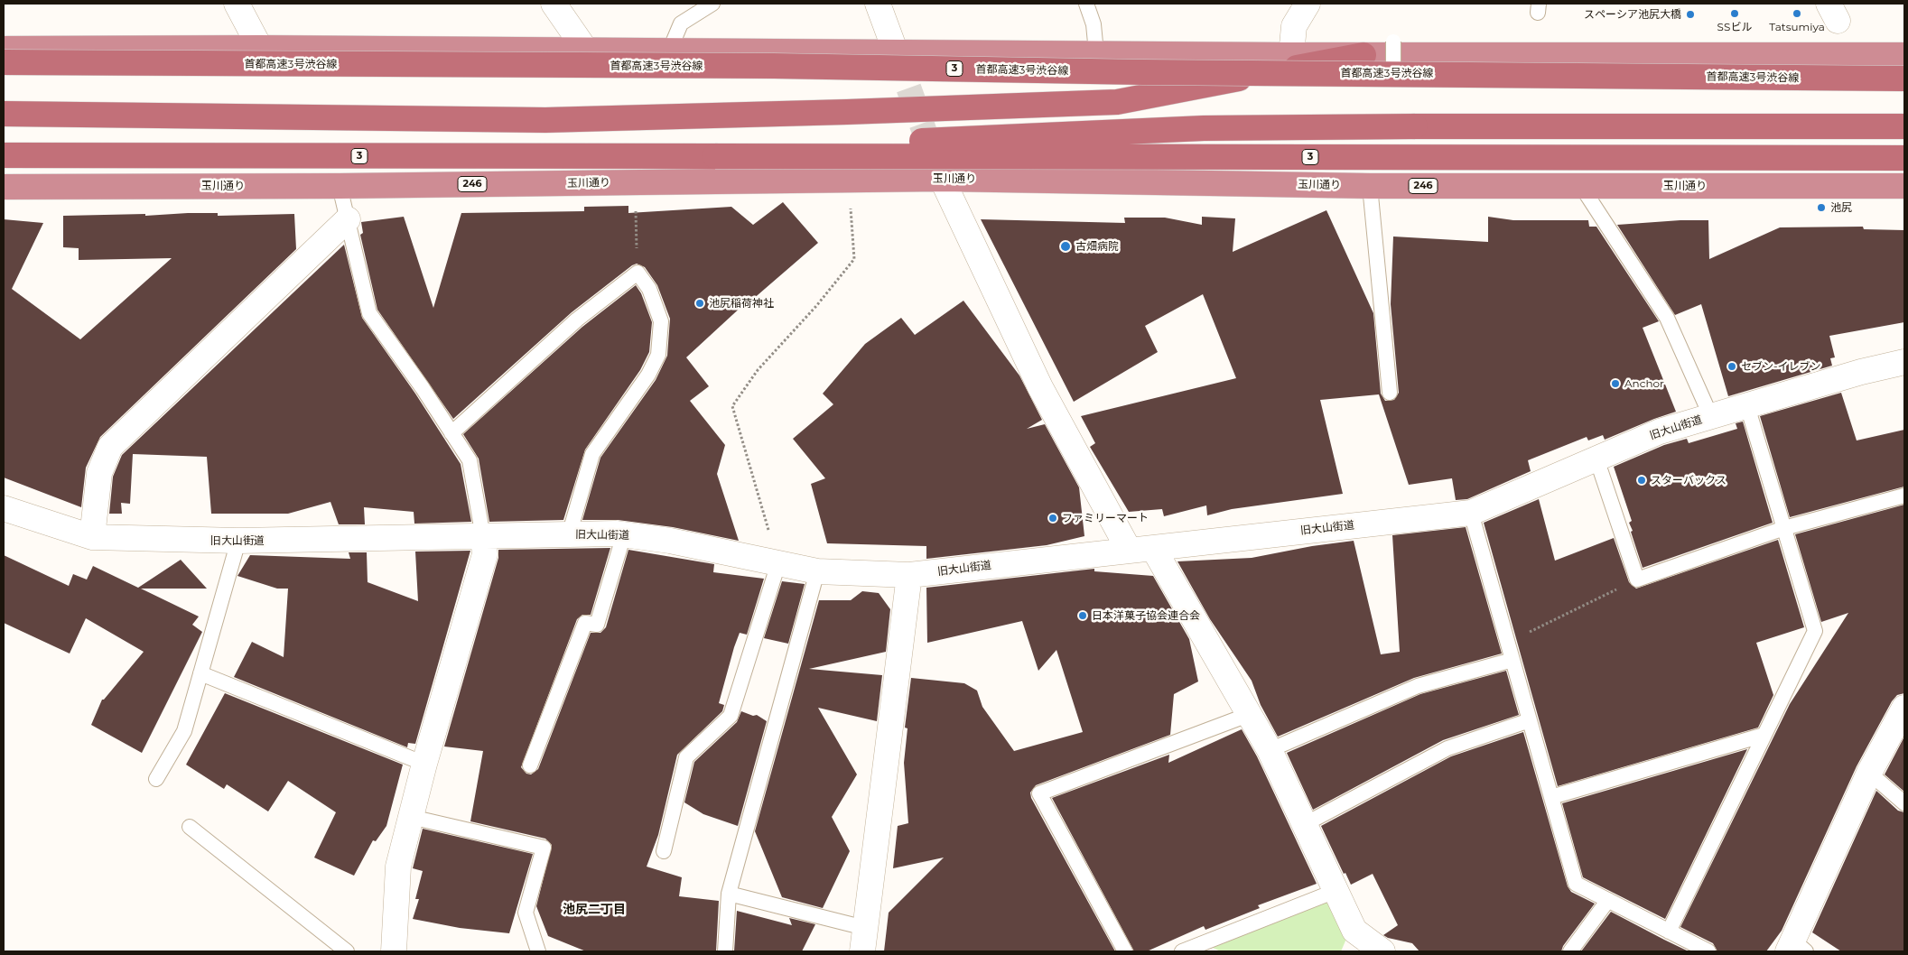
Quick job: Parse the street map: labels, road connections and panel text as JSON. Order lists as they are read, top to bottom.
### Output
{
  "streets": {
    "highway": [
      "首都高速3号渋谷線",
      "3",
      "玉川通り",
      "246"
    ],
    "street": ["旧大山街道"]
  },
  "districts": ["池尻二丁目"],
  "places": [
    "SSビル",
    "Tatsumiya",
    "スペーシア池尻大橋",
    "池尻",
    "古畑病院",
    "池尻稲荷神社",
    "セブン-イレブン",
    "Anchor",
    "スターバックス",
    "ファミリーマート",
    "日本洋菓子協会連合会"
  ]
}
